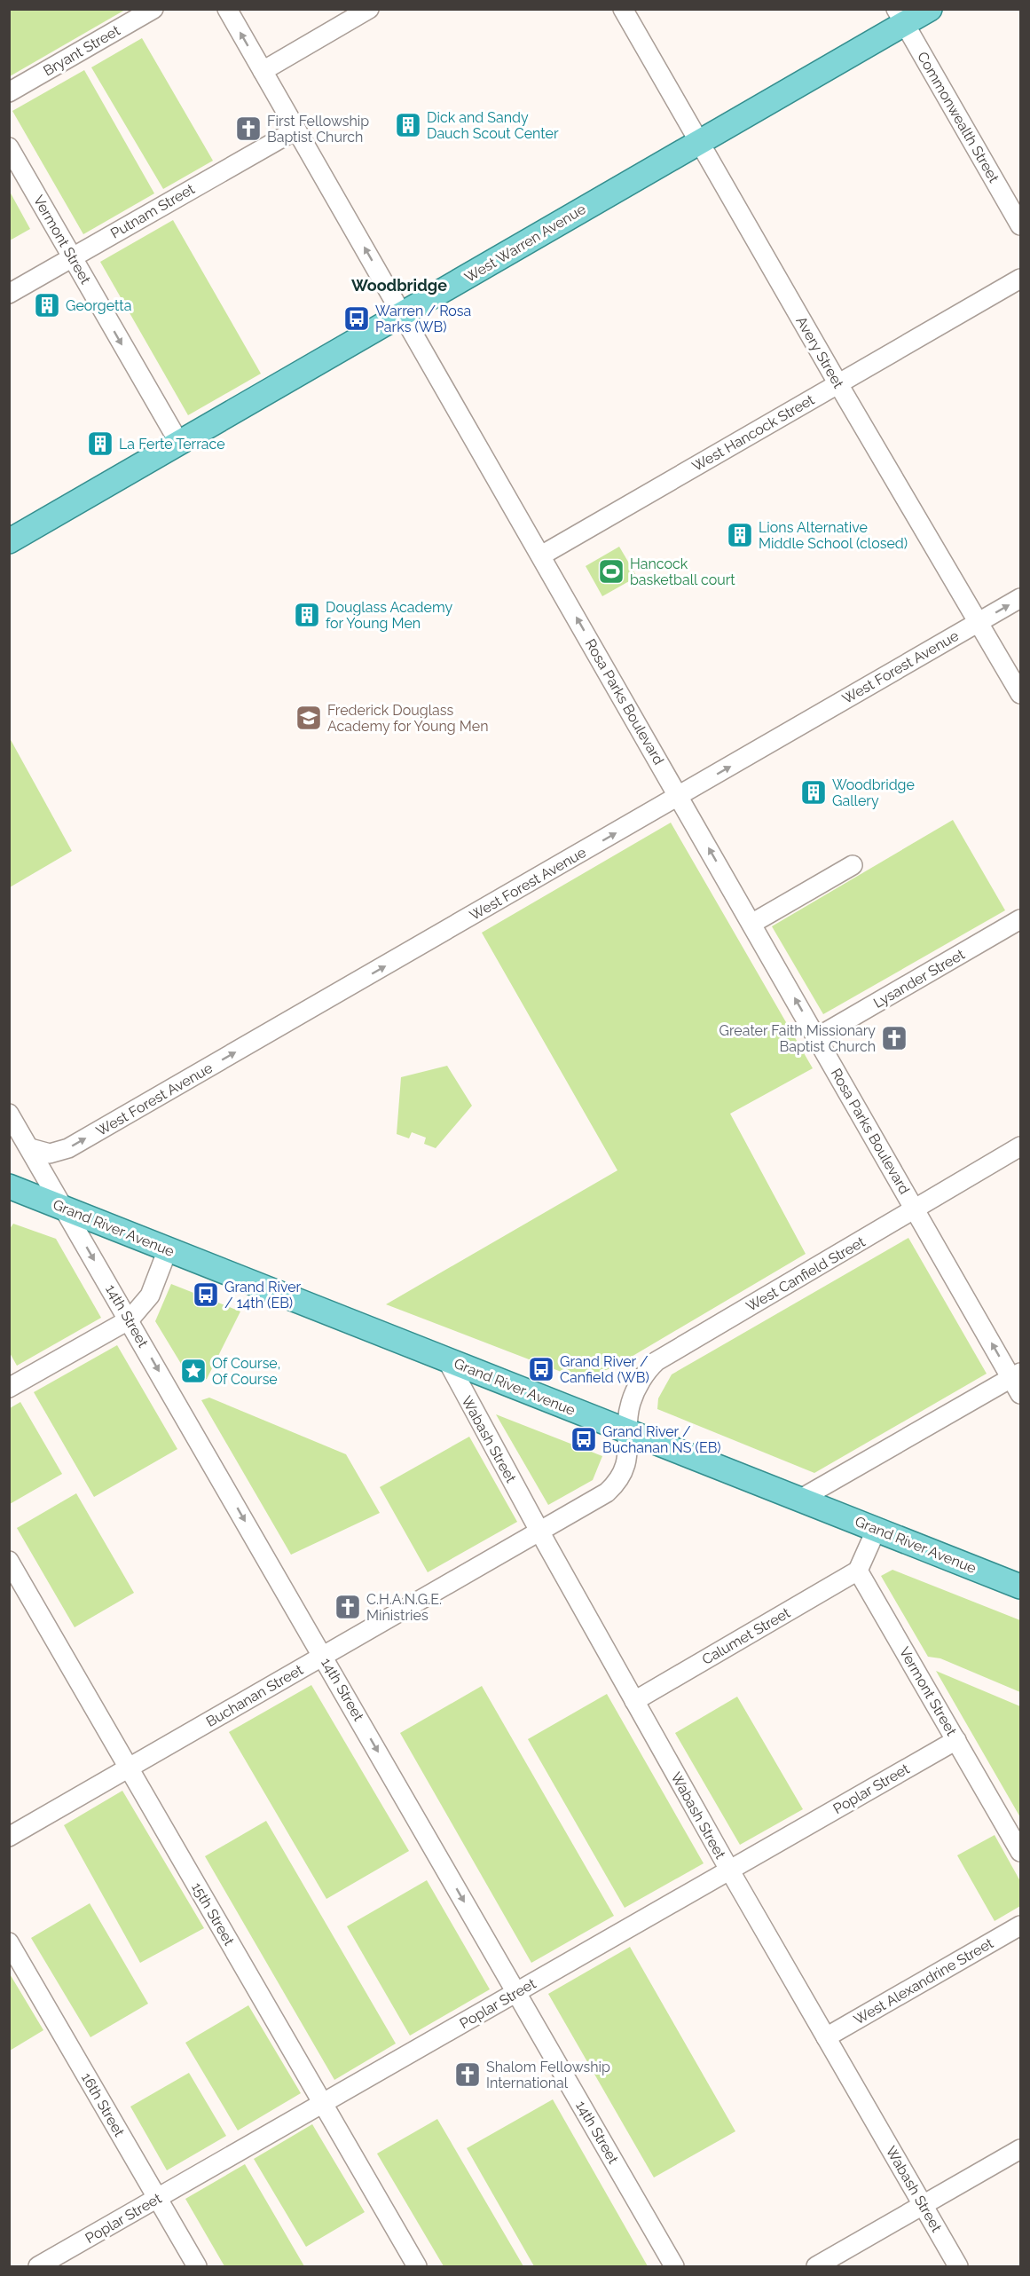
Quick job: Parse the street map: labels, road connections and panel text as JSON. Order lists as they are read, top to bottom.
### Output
{
  "streets": {
    "main road": ["West Warren Avenue", "Grand River Avenue"],
    "street": [
      "Bryant Street",
      "Commonwealth Street",
      "Putnam Street",
      "Vermont Street",
      "Avery Street",
      "West Hancock Street",
      "West Forest Avenue",
      "Rosa Parks Boulevard",
      "Lysander Street",
      "West Canfield Street",
      "14th Street",
      "Wabash Street",
      "Calumet Street",
      "Buchanan Street",
      "Poplar Street",
      "15th Street",
      "West Alexandrine Street",
      "16th Street"
    ]
  },
  "crossings": [
    ["Commonwealth Street", "West Warren Avenue"],
    ["Putnam Street", "Vermont Street"],
    ["Putnam Street", "Rosa Parks Boulevard"],
    ["Vermont Street", "West Warren Avenue"],
    ["Vermont Street", "Calumet Street"],
    ["Vermont Street", "Poplar Street"],
    ["West Warren Avenue", "Avery Street"],
    ["West Warren Avenue", "Rosa Parks Boulevard"],
    ["Avery Street", "West Hancock Street"],
    ["Avery Street", "West Forest Avenue"],
    ["West Hancock Street", "Rosa Parks Boulevard"],
    ["West Forest Avenue", "Rosa Parks Boulevard"],
    ["West Forest Avenue", "14th Street"],
    ["Rosa Parks Boulevard", "Lysander Street"],
    ["Rosa Parks Boulevard", "West Canfield Street"],
    ["Grand River Avenue", "West Canfield Street"],
    ["Grand River Avenue", "14th Street"],
    ["Grand River Avenue", "Wabash Street"],
    ["Grand River Avenue", "Buchanan Street"],
    ["West Canfield Street", "Buchanan Street"],
    ["14th Street", "Buchanan Street"],
    ["14th Street", "Poplar Street"],
    ["Wabash Street", "Calumet Street"],
    ["Wabash Street", "Buchanan Street"],
    ["Wabash Street", "Poplar Street"],
    ["Wabash Street", "West Alexandrine Street"],
    ["Buchanan Street", "15th Street"],
    ["Poplar Street", "15th Street"],
    ["Poplar Street", "16th Street"]
  ],
  "one_way": ["West Forest Avenue", "Rosa Parks Boulevard", "14th Street"],
  "districts": ["Woodbridge"],
  "places": {
    "building": [
      "Dick and Sandy Dauch Scout Center",
      "Georgetta",
      "La Ferte Terrace",
      "Lions Alternative Middle School (closed)",
      "Douglass Academy for Young Men",
      "Woodbridge Gallery"
    ],
    "church": [
      "First Fellowship Baptist Church",
      "Greater Faith Missionary Baptist Church",
      "C.H.A.N.G.E. Ministries",
      "Shalom Fellowship International"
    ],
    "bus stop": [
      "Warren / Rosa Parks (WB)",
      "Grand River / 14th (EB)",
      "Grand River / Canfield (WB)",
      "Grand River / Buchanan NS (EB)"
    ],
    "sports": ["Hancock basketball court"],
    "school or university": ["Frederick Douglass Academy for Young Men"],
    "place": ["Of Course, Of Course"]
  }
}
